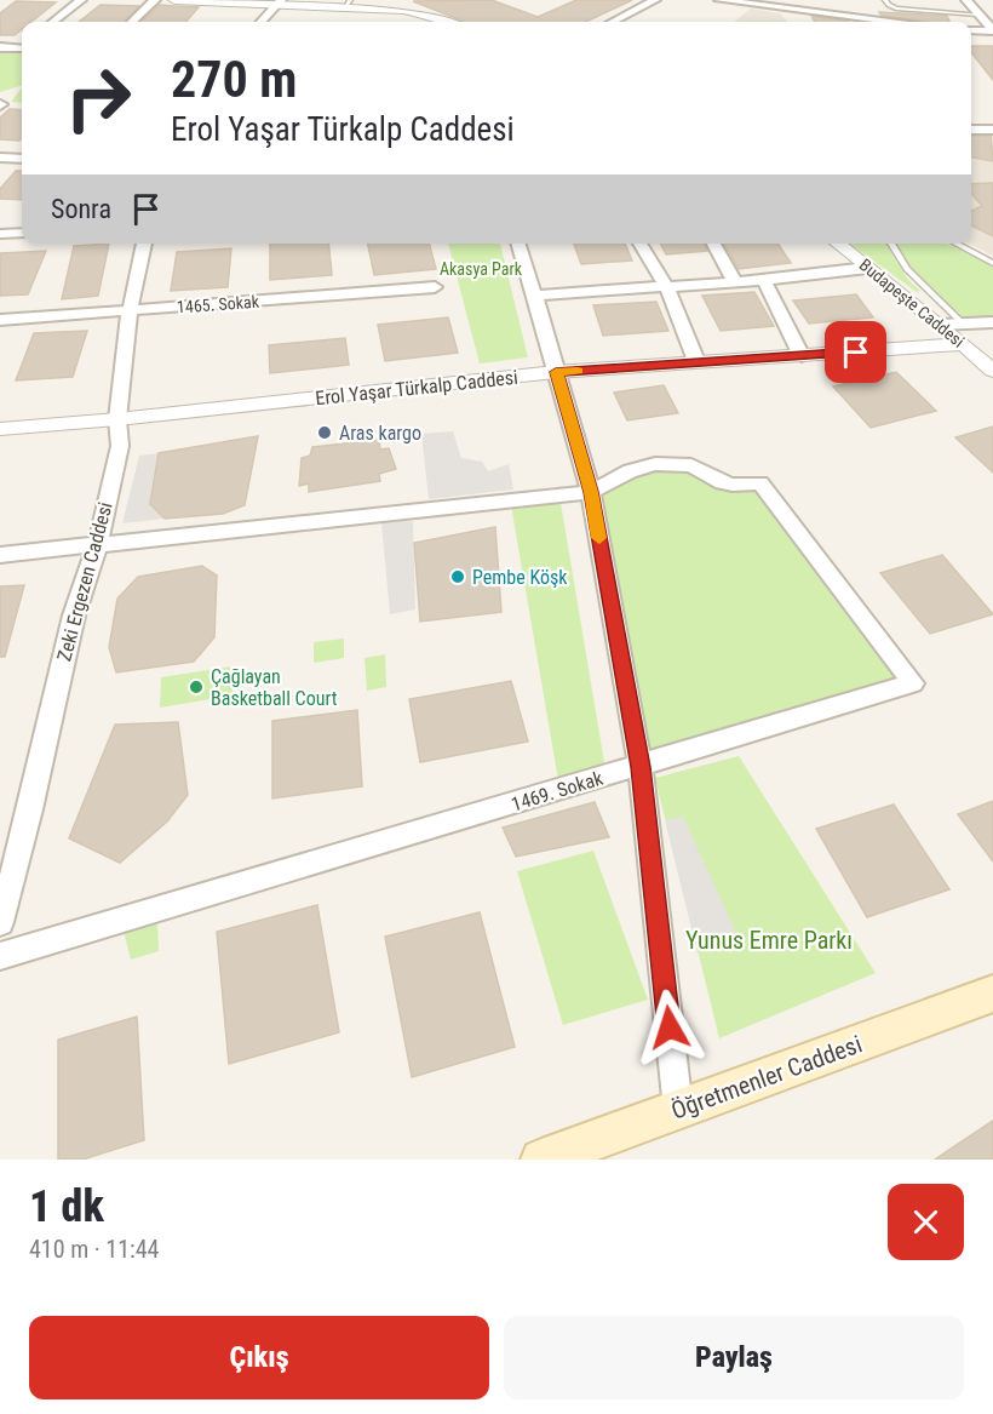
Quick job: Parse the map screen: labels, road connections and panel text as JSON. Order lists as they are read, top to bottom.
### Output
{
  "streets": {
    "main road": ["Öğretmenler Caddesi"],
    "street": [
      "Budapeşte Caddesi",
      "1465. Sokak",
      "Erol Yaşar Türkalp Caddesi",
      "Zeki Ergezen Caddesi",
      "1469. Sokak"
    ]
  },
  "crossings": [
    ["Budapeşte Caddesi", "Erol Yaşar Türkalp Caddesi"],
    ["1465. Sokak", "Zeki Ergezen Caddesi"],
    ["Erol Yaşar Türkalp Caddesi", "Zeki Ergezen Caddesi"]
  ],
  "parks": ["Akasya Park", "Yunus Emre Parkı"],
  "places": ["Aras kargo", "Pembe Köşk", "Çağlayan Basketball Court"],
  "page": {
    "turn": ["270 m", "Erol Yaşar Türkalp Caddesi"],
    "then": "Sonra",
    "heading": ["1 dk", "410 m · 11:44"],
    "buttons": ["Çıkış", "Paylaş"]
  }
}
